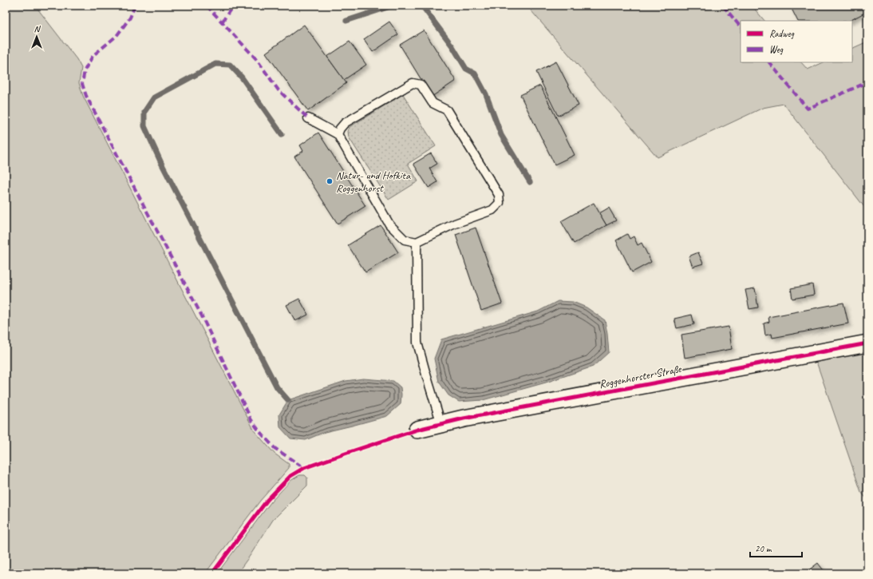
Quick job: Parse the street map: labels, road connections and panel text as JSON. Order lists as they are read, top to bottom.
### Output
{
  "streets": {
    "street": ["Roggenhorster Straße"]
  },
  "places": ["Natur- und Hofkita Roggenhorst"],
  "legend": ["Radweg", "Weg"],
  "scale_bar": "20 m",
  "north": "top"
}
